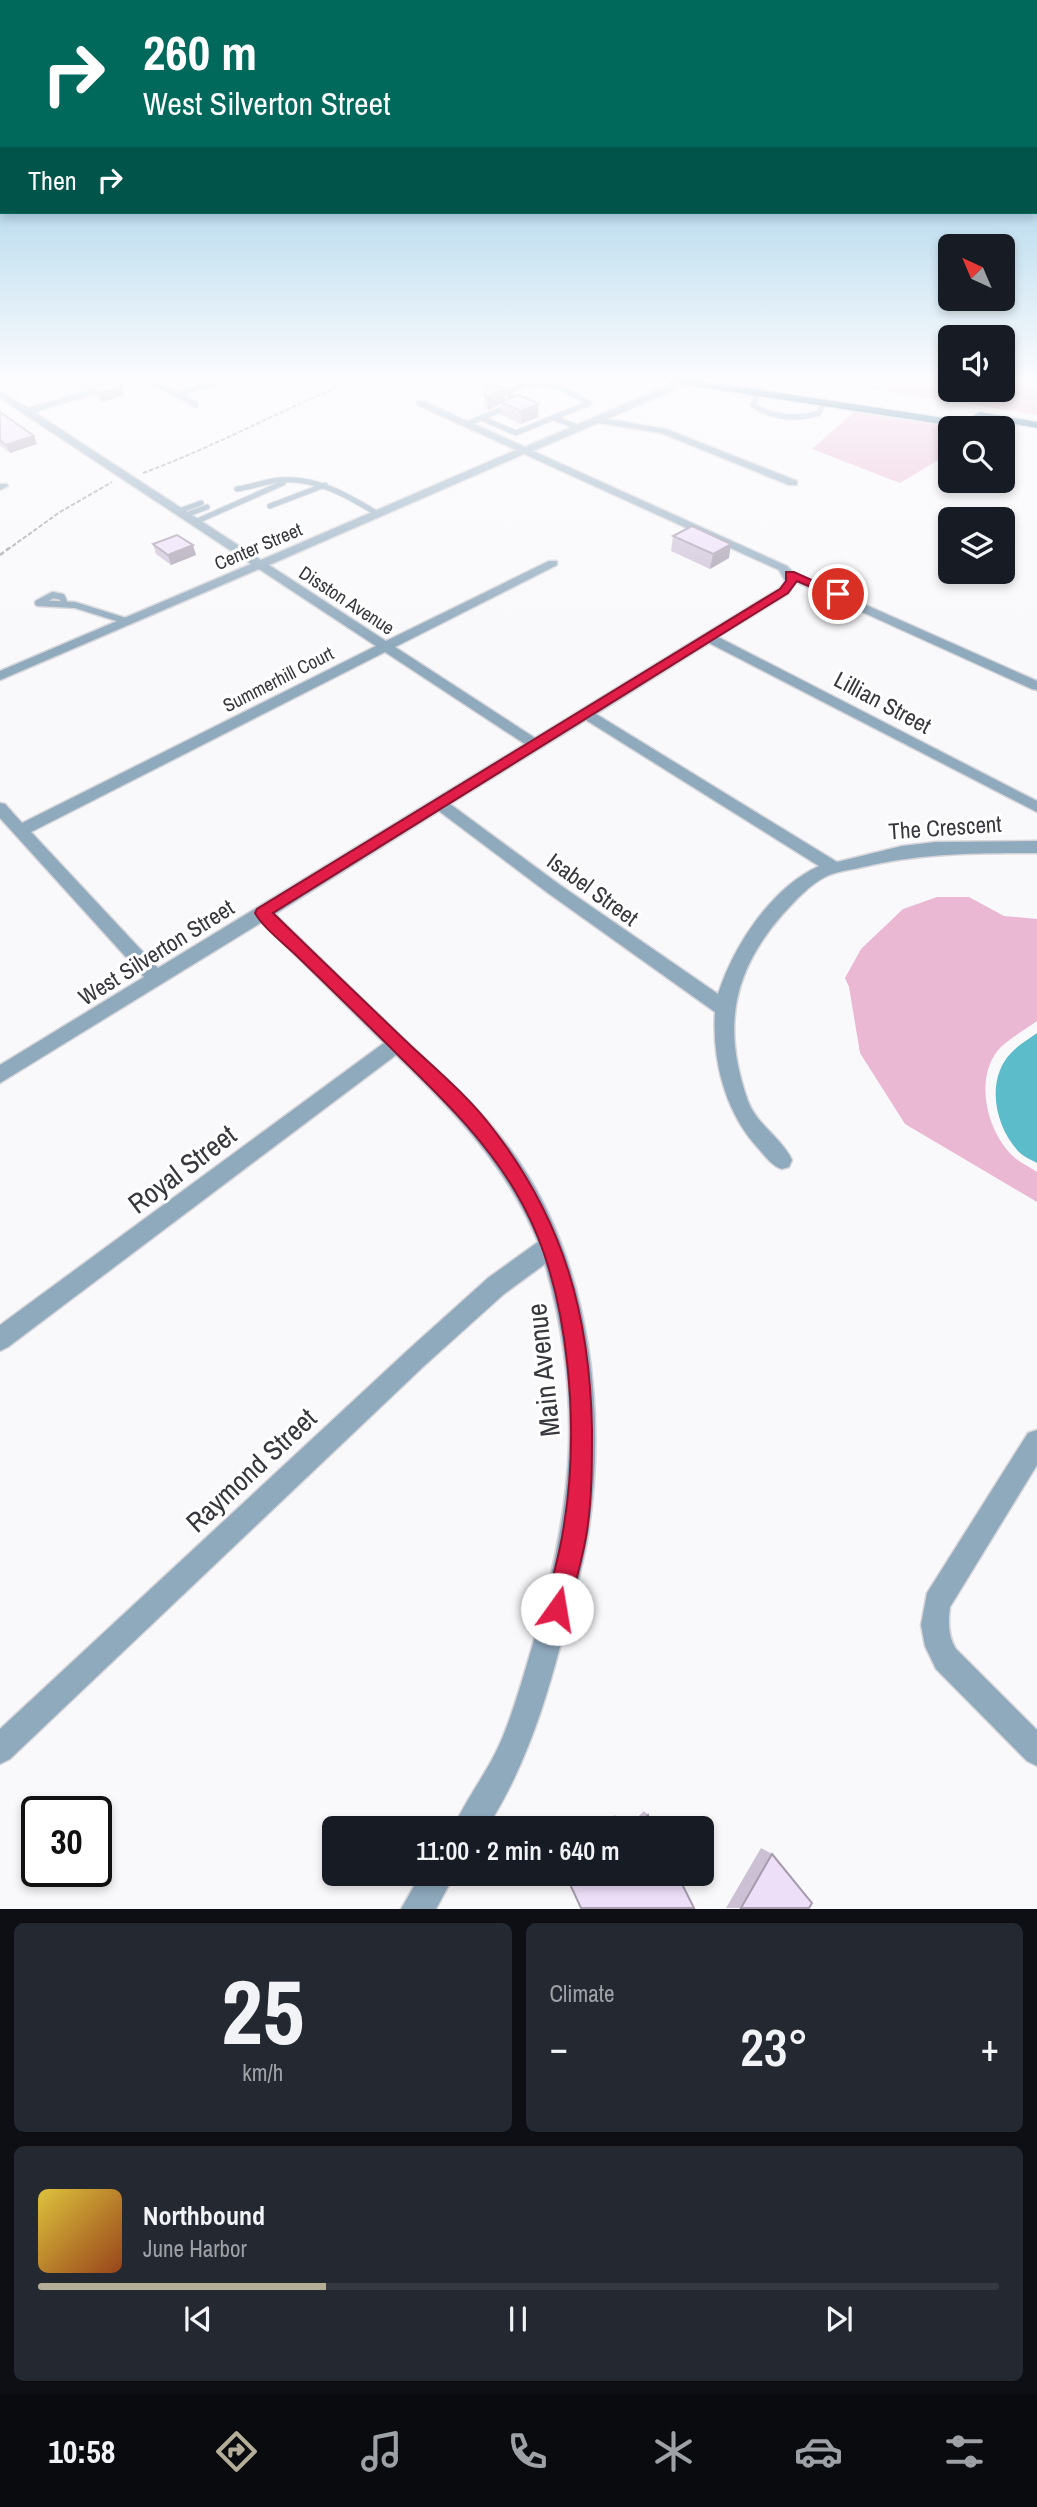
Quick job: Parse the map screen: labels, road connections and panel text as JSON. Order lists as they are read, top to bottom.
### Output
{
  "streets": {
    "street": [
      "Center Street",
      "Disston Avenue",
      "Summerhill Court",
      "Lillian Street",
      "The Crescent",
      "Isabel Street",
      "West Silverton Street",
      "Royal Street",
      "Main Avenue",
      "Raymond Street"
    ]
  },
  "crossings": [
    ["Center Street", "Disston Avenue"],
    ["Disston Avenue", "Summerhill Court"],
    ["Disston Avenue", "West Silverton Street"],
    ["Lillian Street", "West Silverton Street"],
    ["The Crescent", "Isabel Street"],
    ["Isabel Street", "West Silverton Street"],
    ["West Silverton Street", "Main Avenue"],
    ["Royal Street", "Main Avenue"],
    ["Main Avenue", "Raymond Street"]
  ],
  "north": "top left",
  "page": {
    "turn": ["260 m", "West Silverton Street"],
    "then": "Then",
    "limit": "30",
    "trip": "11:00 · 2 min · 640 m",
    "tile": [
      ["25", "km/h"],
      "Climate"
    ],
    "heat": ["−", "23°", "+"],
    "song": ["Northbound", "June Harbor"],
    "tabs": "10:58"
  }
}
